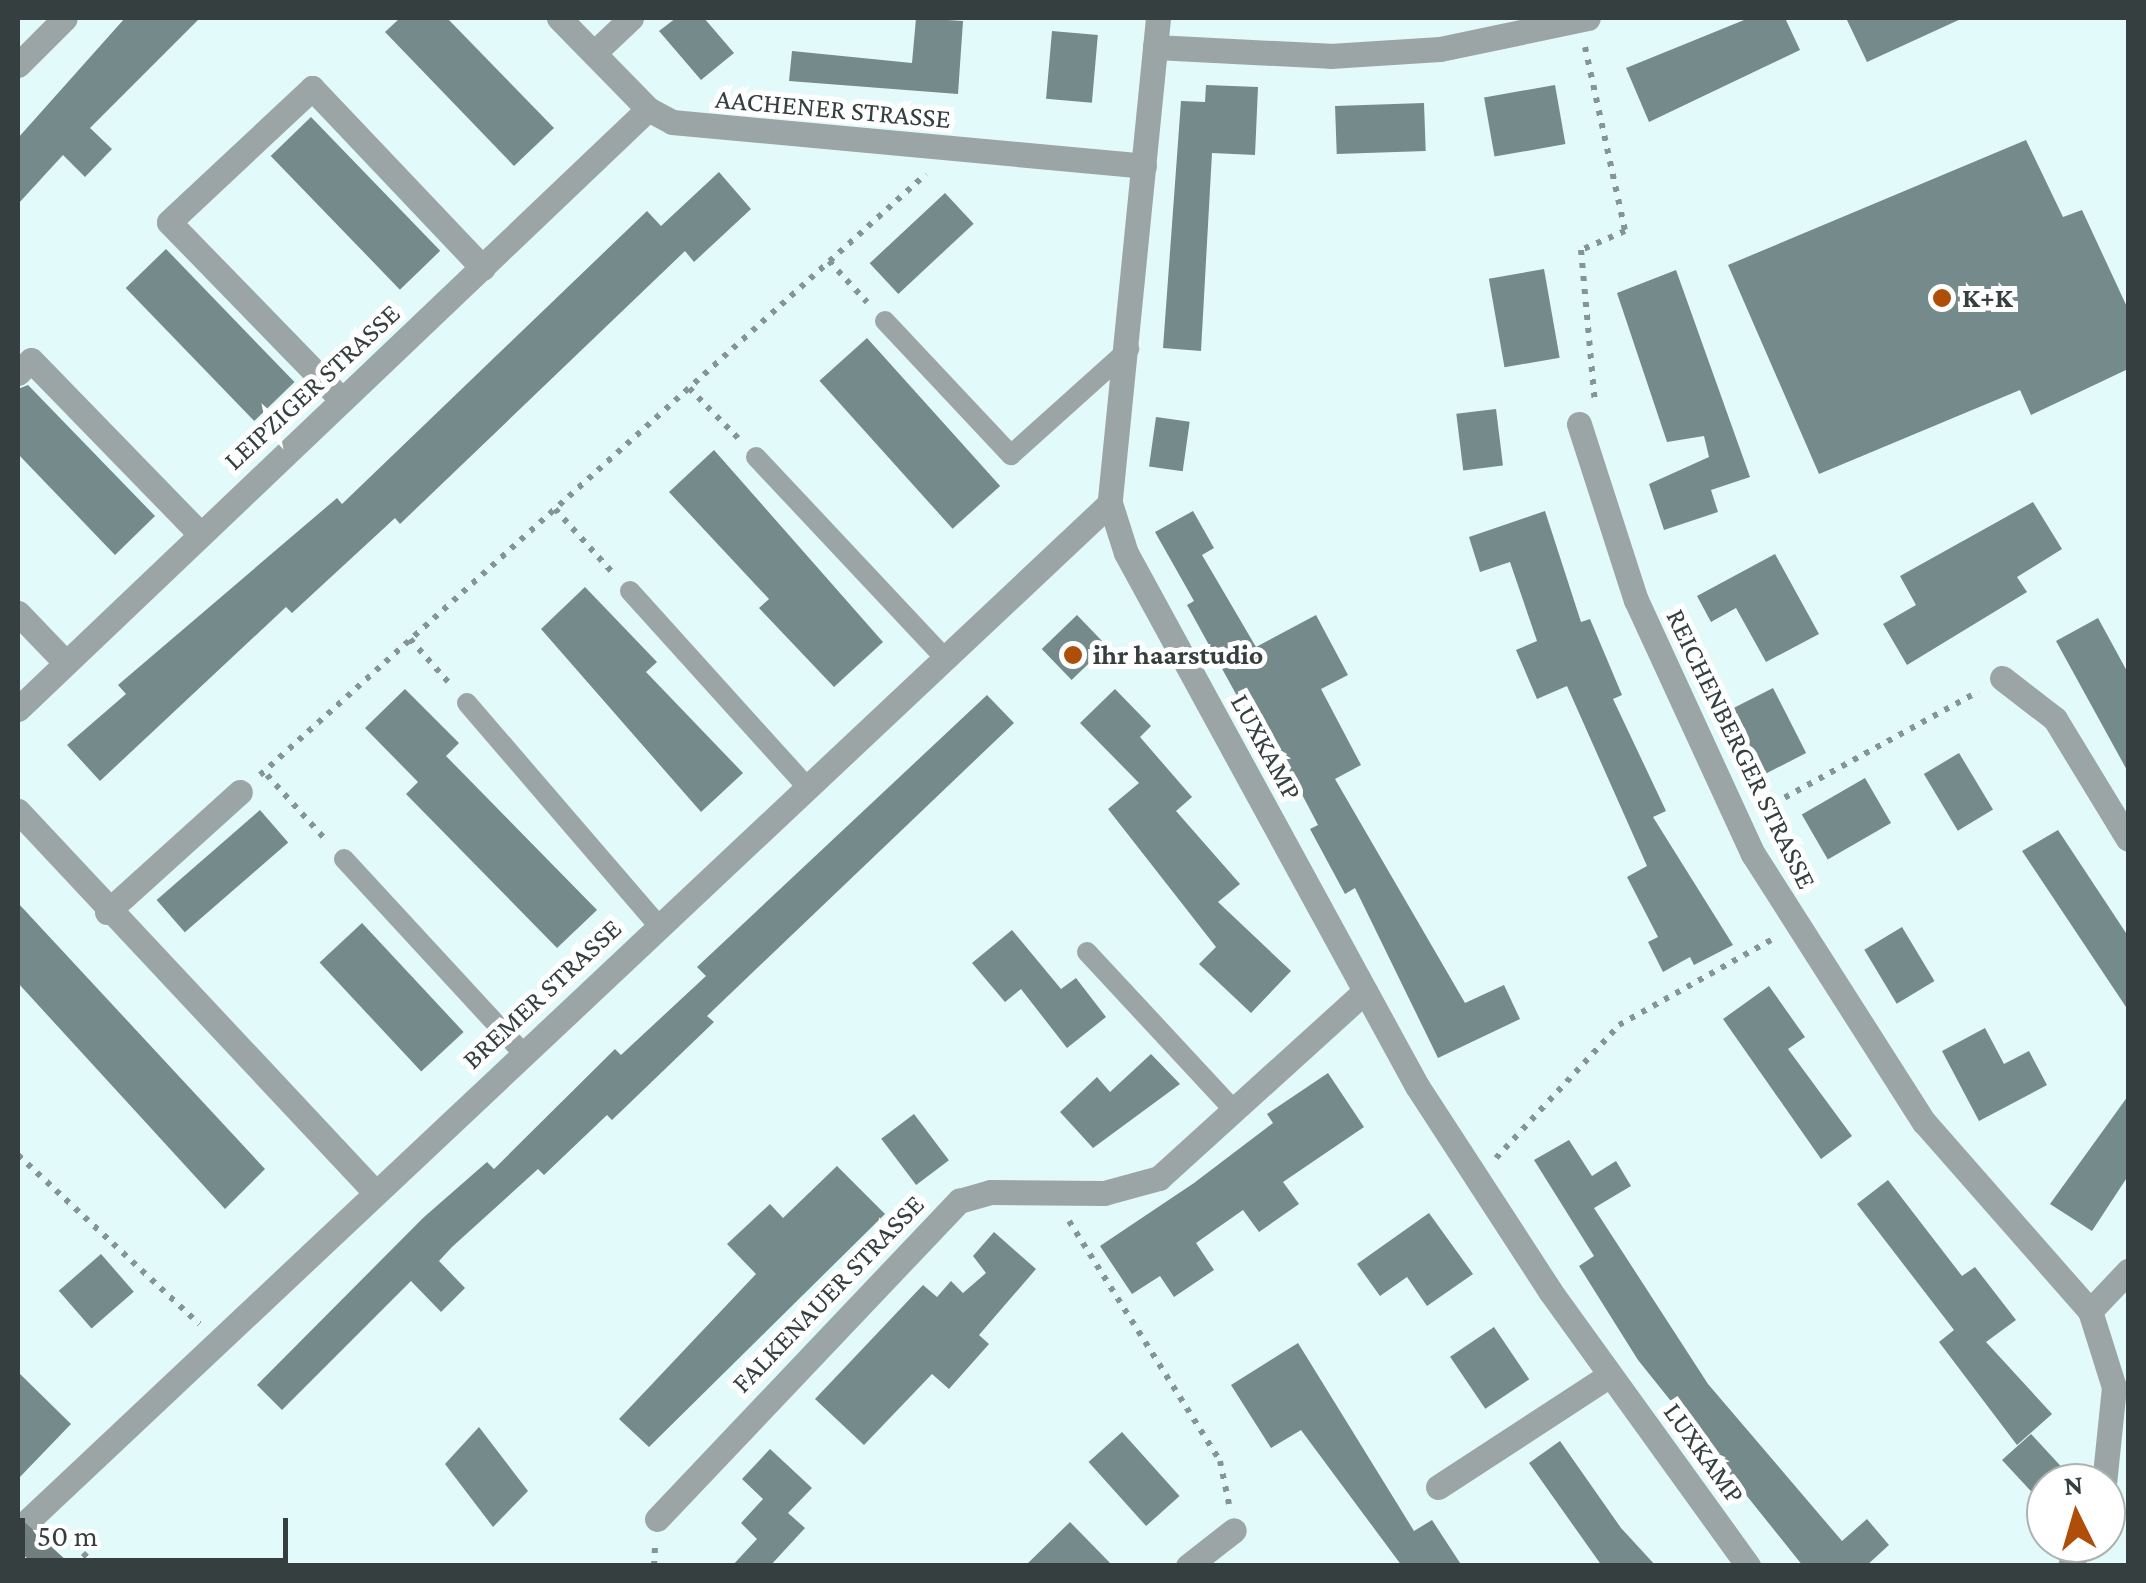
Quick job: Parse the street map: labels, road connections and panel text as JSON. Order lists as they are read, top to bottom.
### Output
{
  "streets": {
    "street": [
      "AACHENER STRASSE",
      "LEIPZIGER STRASSE",
      "LUXKAMP",
      "REICHENBERGER STRASSE",
      "BREMER STRASSE",
      "FALKENAUER STRASSE"
    ]
  },
  "crossings": [
    ["AACHENER STRASSE", "LEIPZIGER STRASSE"],
    ["AACHENER STRASSE", "LUXKAMP"],
    ["LUXKAMP", "BREMER STRASSE"],
    ["LUXKAMP", "FALKENAUER STRASSE"]
  ],
  "places": ["K+K", "ihr haarstudio"],
  "scale_bar": "50 m",
  "north": "top"
}
